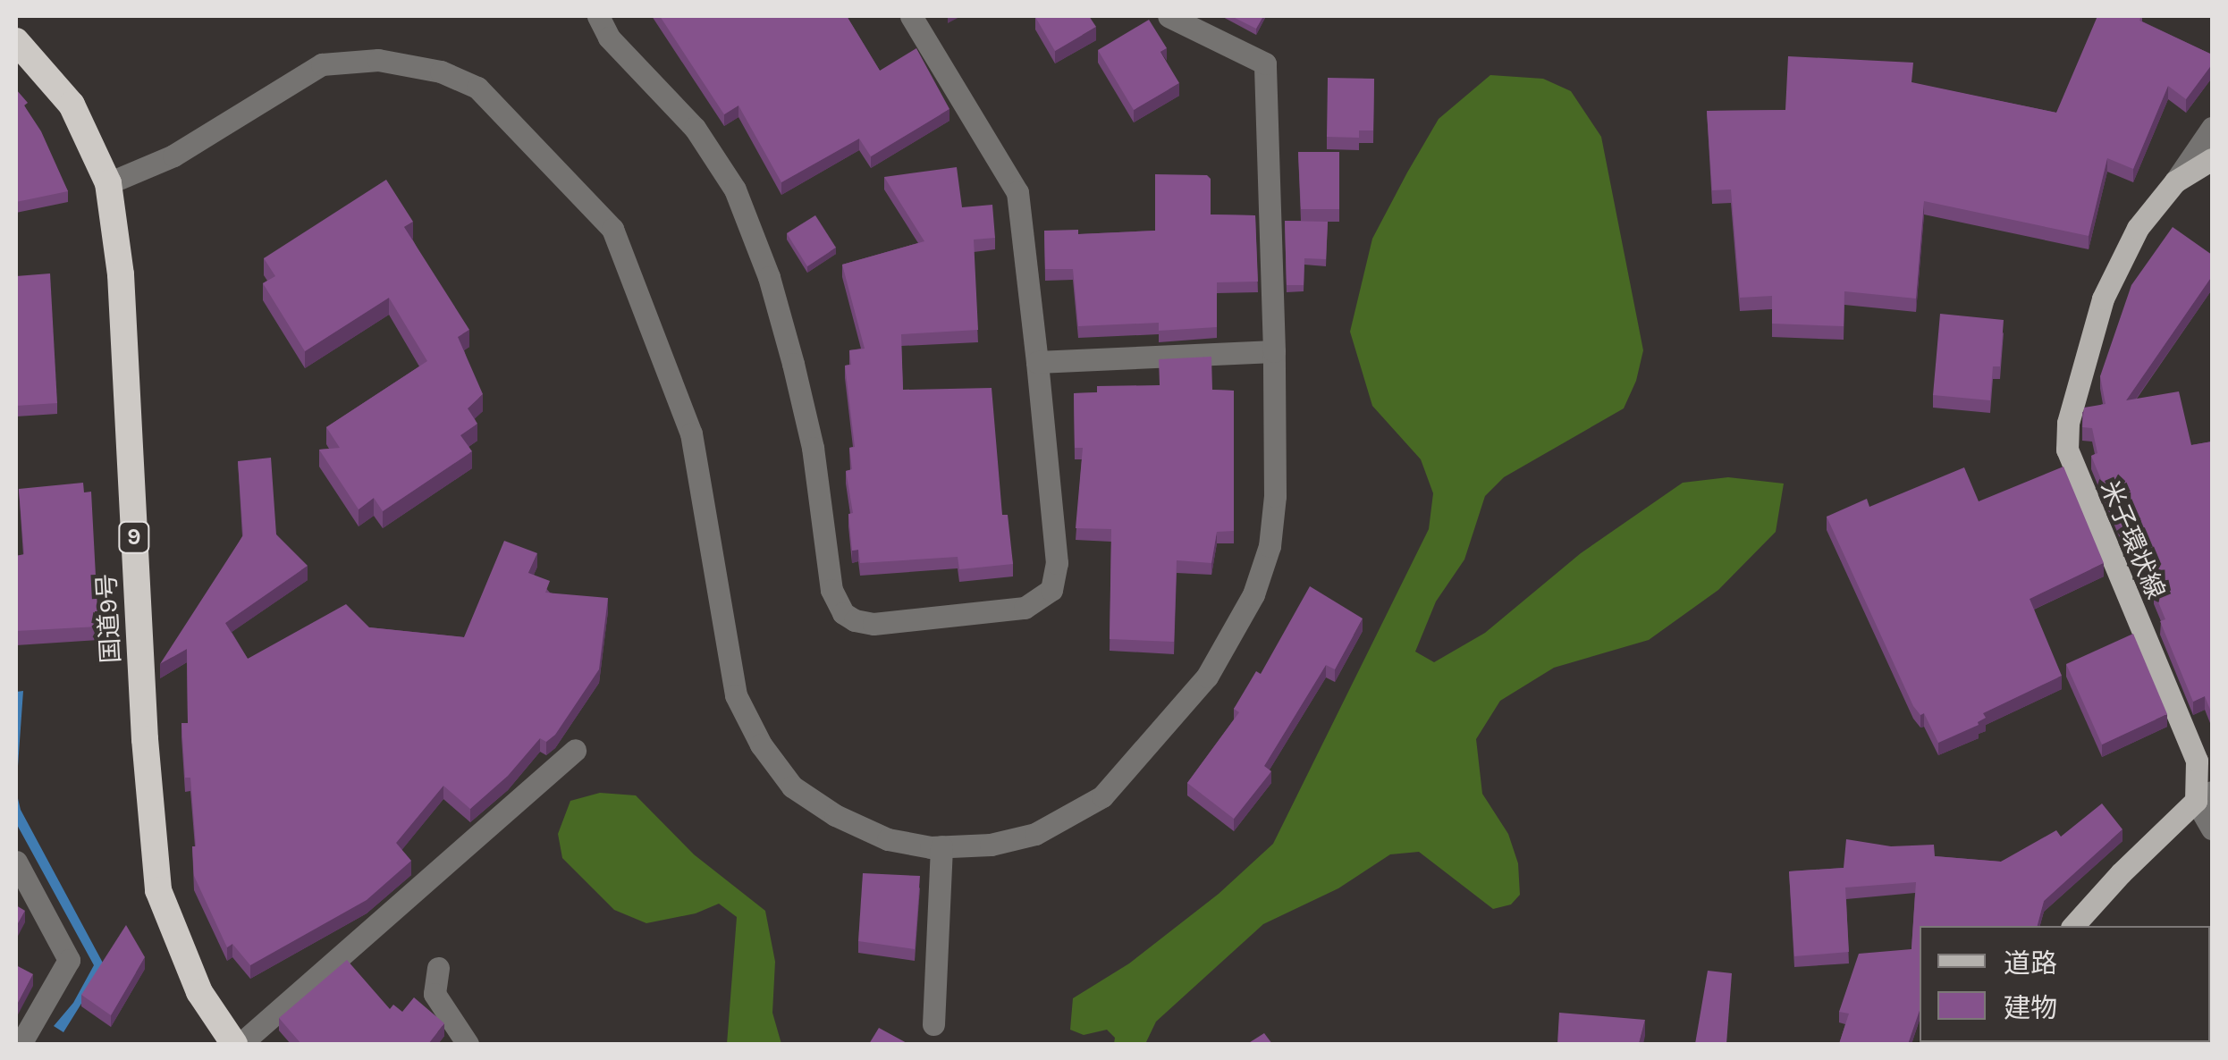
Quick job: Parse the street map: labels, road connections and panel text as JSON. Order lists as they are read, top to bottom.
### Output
{
  "streets": {
    "highway": ["9", "国道9号"],
    "main road": ["米子環状線"]
  },
  "legend": ["道路", "建物"]
}
